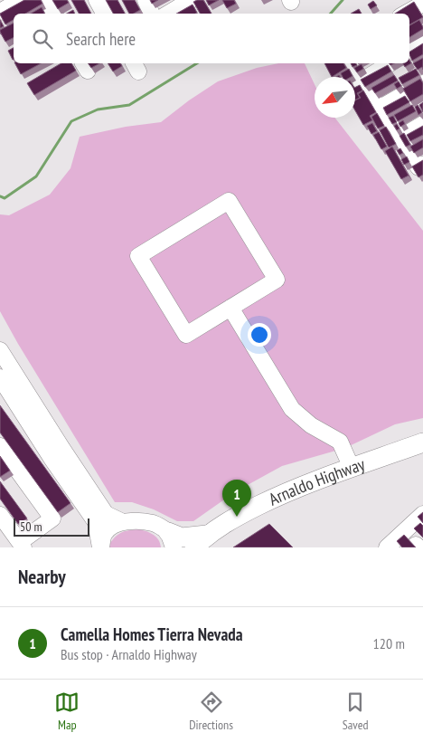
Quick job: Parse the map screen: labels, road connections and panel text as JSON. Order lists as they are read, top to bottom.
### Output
{
  "streets": {
    "main road": ["Arnaldo Highway"]
  },
  "scale_bar": "50 m",
  "north": "bottom left",
  "page": {
    "search": "Search here",
    "pins": "1",
    "scale": "50 m",
    "heading": "Nearby",
    "list": [
      {
        "mark": "1",
        "name": "Camella Homes Tierra Nevada",
        "note": "Bus stop · Arnaldo Highway",
        "value": "120 m"
      }
    ],
    "nav": ["Map", "Directions", "Saved"]
  }
}
